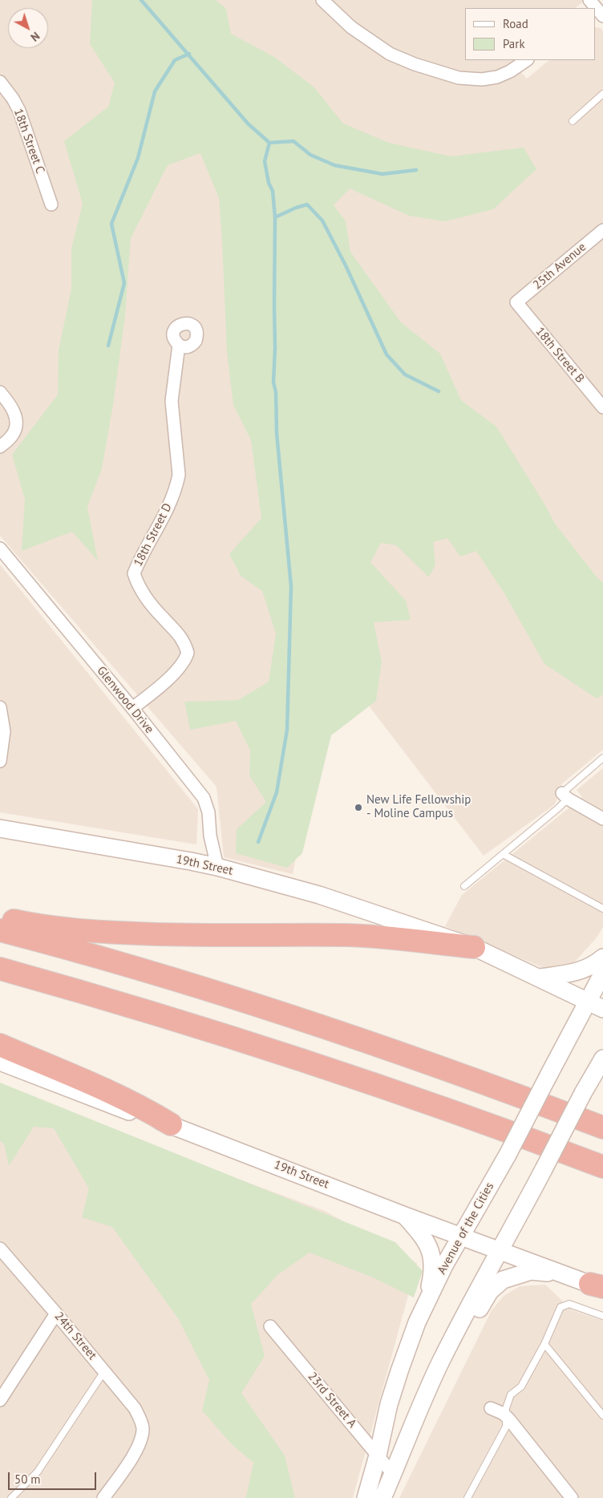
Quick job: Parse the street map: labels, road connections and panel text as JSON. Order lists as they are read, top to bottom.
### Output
{
  "streets": {
    "main road": ["19th Street", "Avenue of the Cities"],
    "street": [
      "18th Street C",
      "25th Avenue",
      "18th Street B",
      "18th Street D",
      "Glenwood Drive",
      "24th Street",
      "23rd Street A"
    ]
  },
  "crossings": [
    ["25th Avenue", "18th Street B"],
    ["18th Street D", "Glenwood Drive"],
    ["Glenwood Drive", "19th Street"],
    ["19th Street", "Avenue of the Cities"],
    ["Avenue of the Cities", "23rd Street A"]
  ],
  "places": ["New Life Fellowship - Moline Campus"],
  "legend": ["Road", "Park"],
  "scale_bar": "50 m",
  "north": "bottom right"
}
